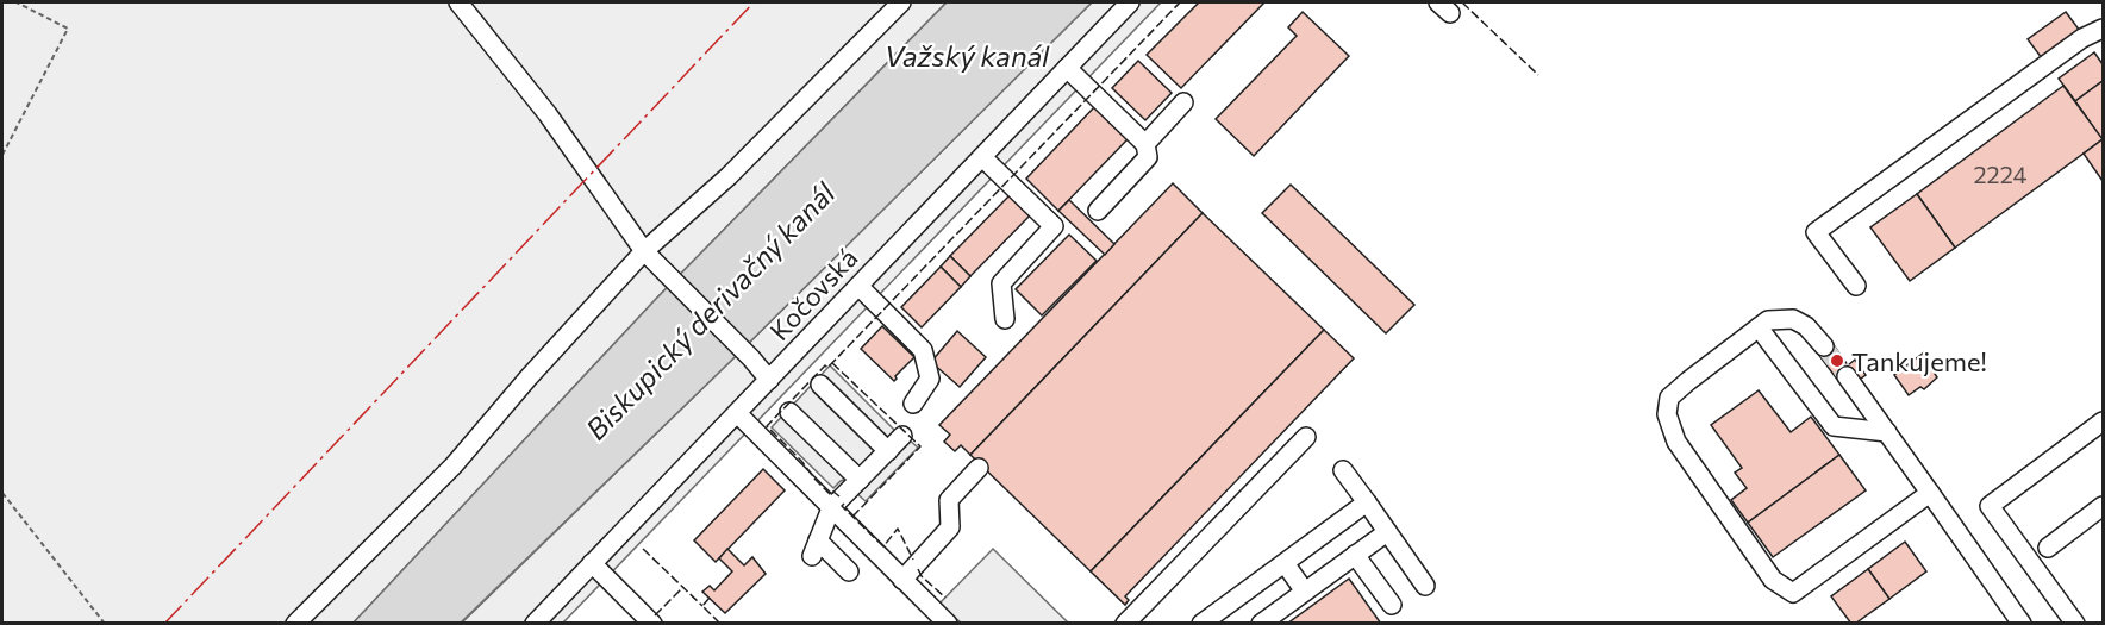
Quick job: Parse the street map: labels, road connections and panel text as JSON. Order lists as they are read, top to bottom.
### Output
{
  "streets": {
    "street": ["Kočovská"]
  },
  "water": ["Važský kanál", "Biskupický derivačný kanál"],
  "places": ["Tankujeme!"],
  "house_numbers": ["2224"]
}
